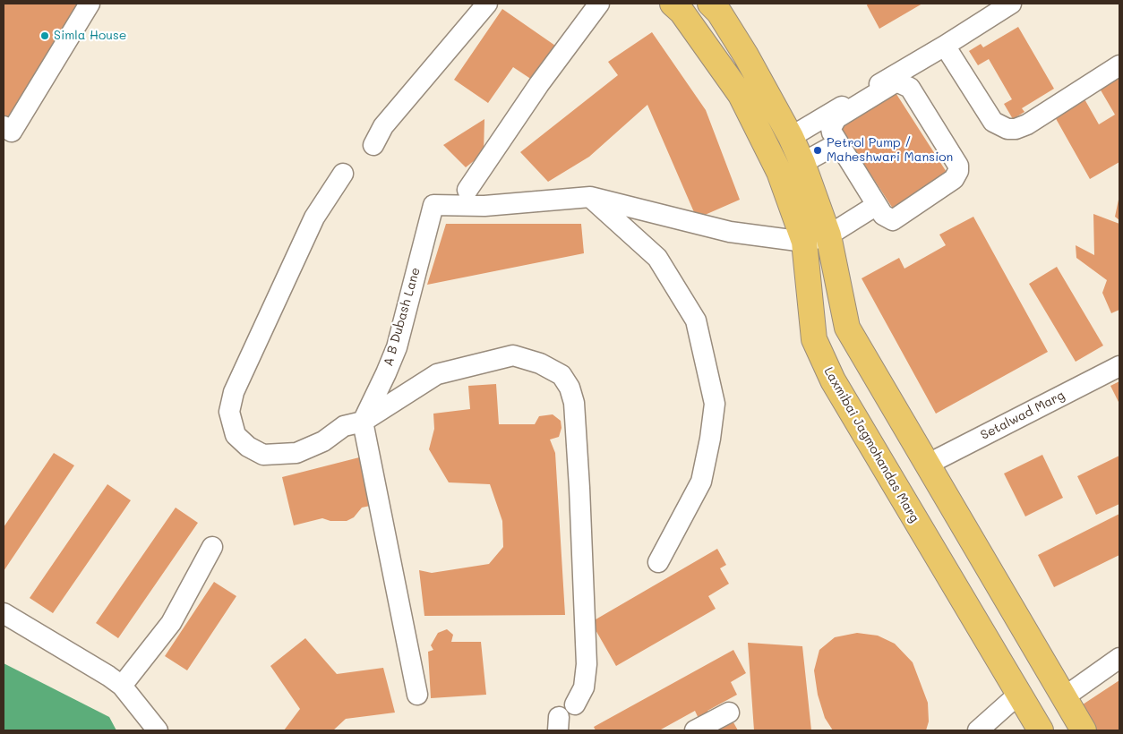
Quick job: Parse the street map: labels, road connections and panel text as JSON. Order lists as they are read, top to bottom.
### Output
{
  "streets": {
    "main road": ["Laxmibai Jagmohandas Marg"],
    "street": ["A B Dubash Lane", "Setalwad Marg"]
  },
  "crossings": [
    ["A B Dubash Lane", "Laxmibai Jagmohandas Marg"]
  ],
  "places": ["Simla House", "Petrol Pump / Maheshwari Mansion"]
}
